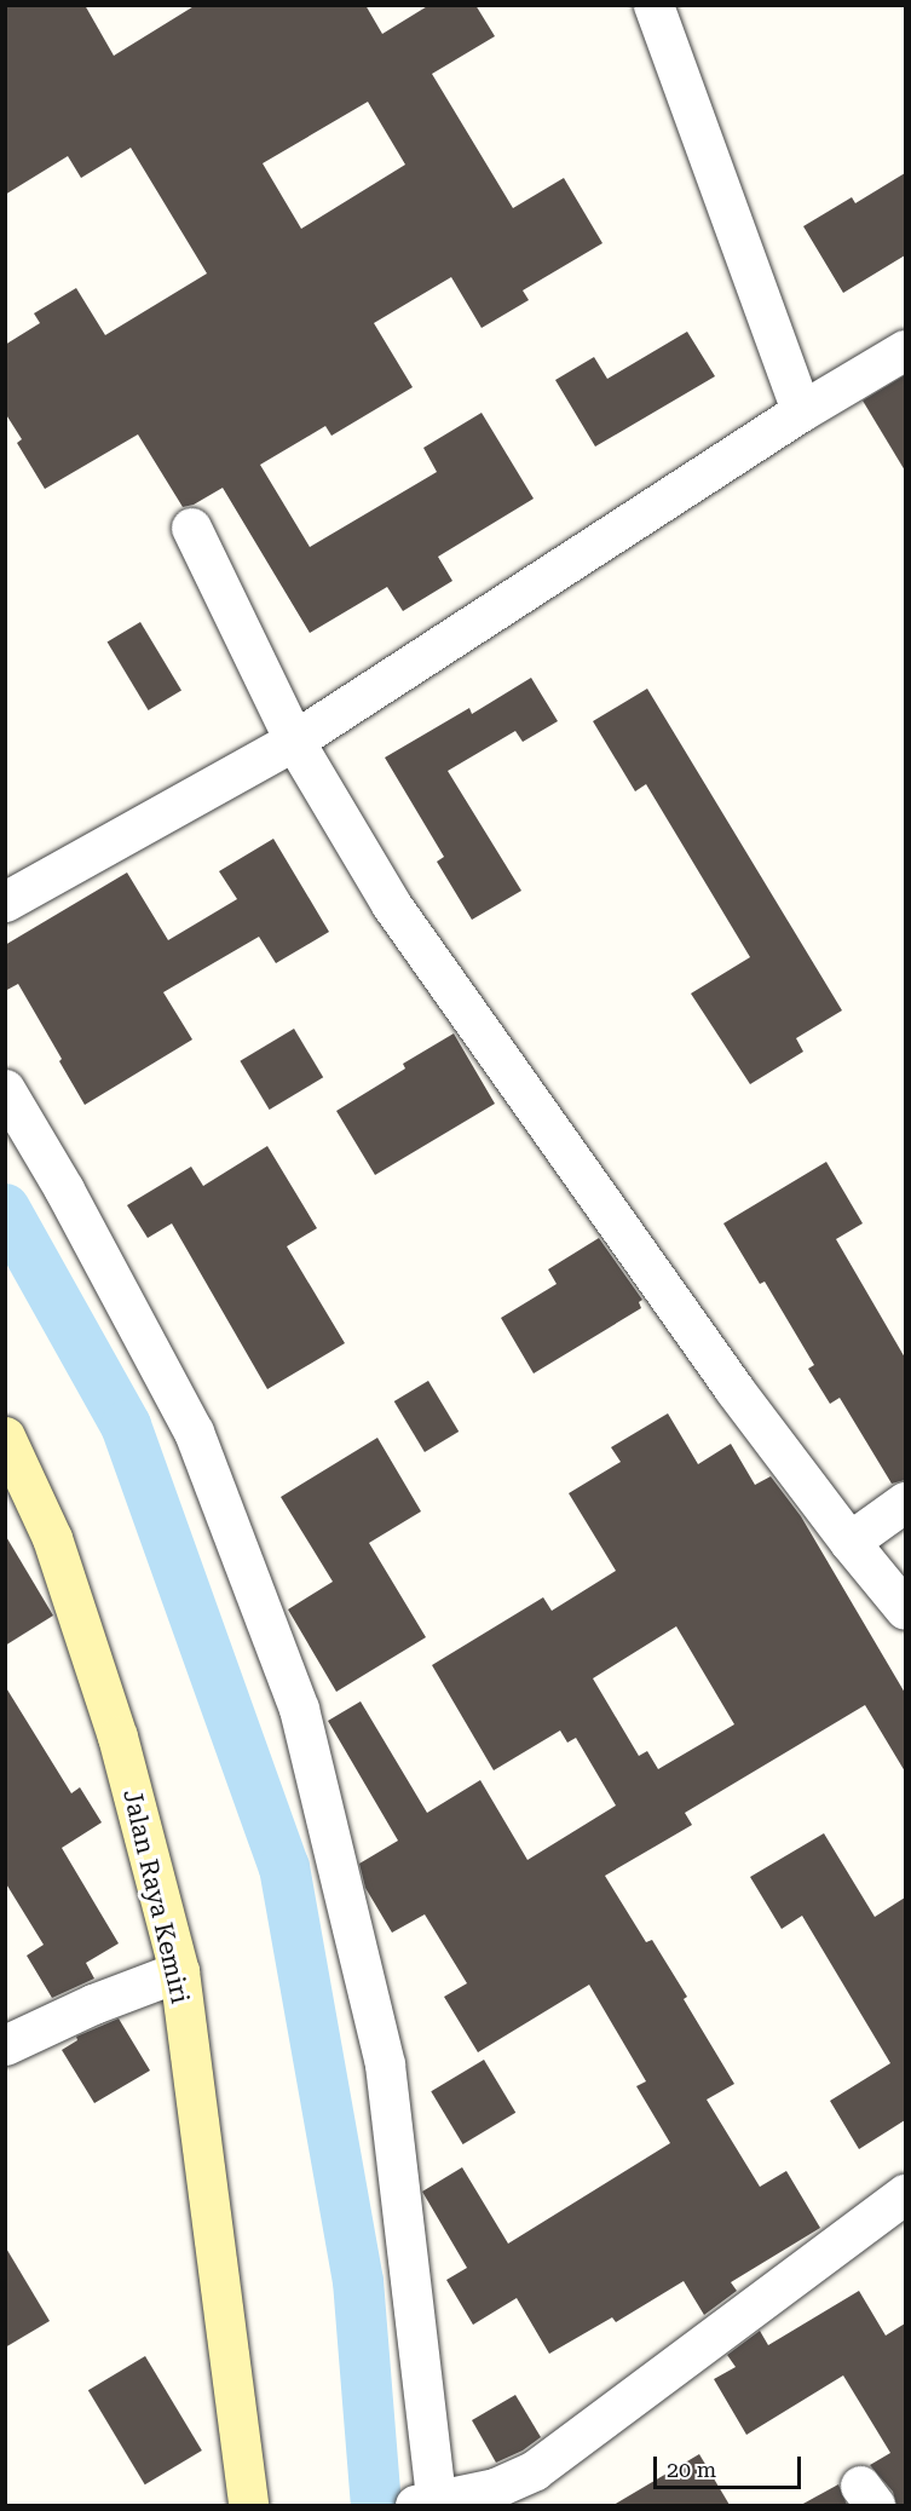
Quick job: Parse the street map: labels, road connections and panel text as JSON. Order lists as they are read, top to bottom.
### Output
{
  "streets": {
    "main road": ["Jalan Raya Kemiri"]
  },
  "scale_bar": "20 m"
}
